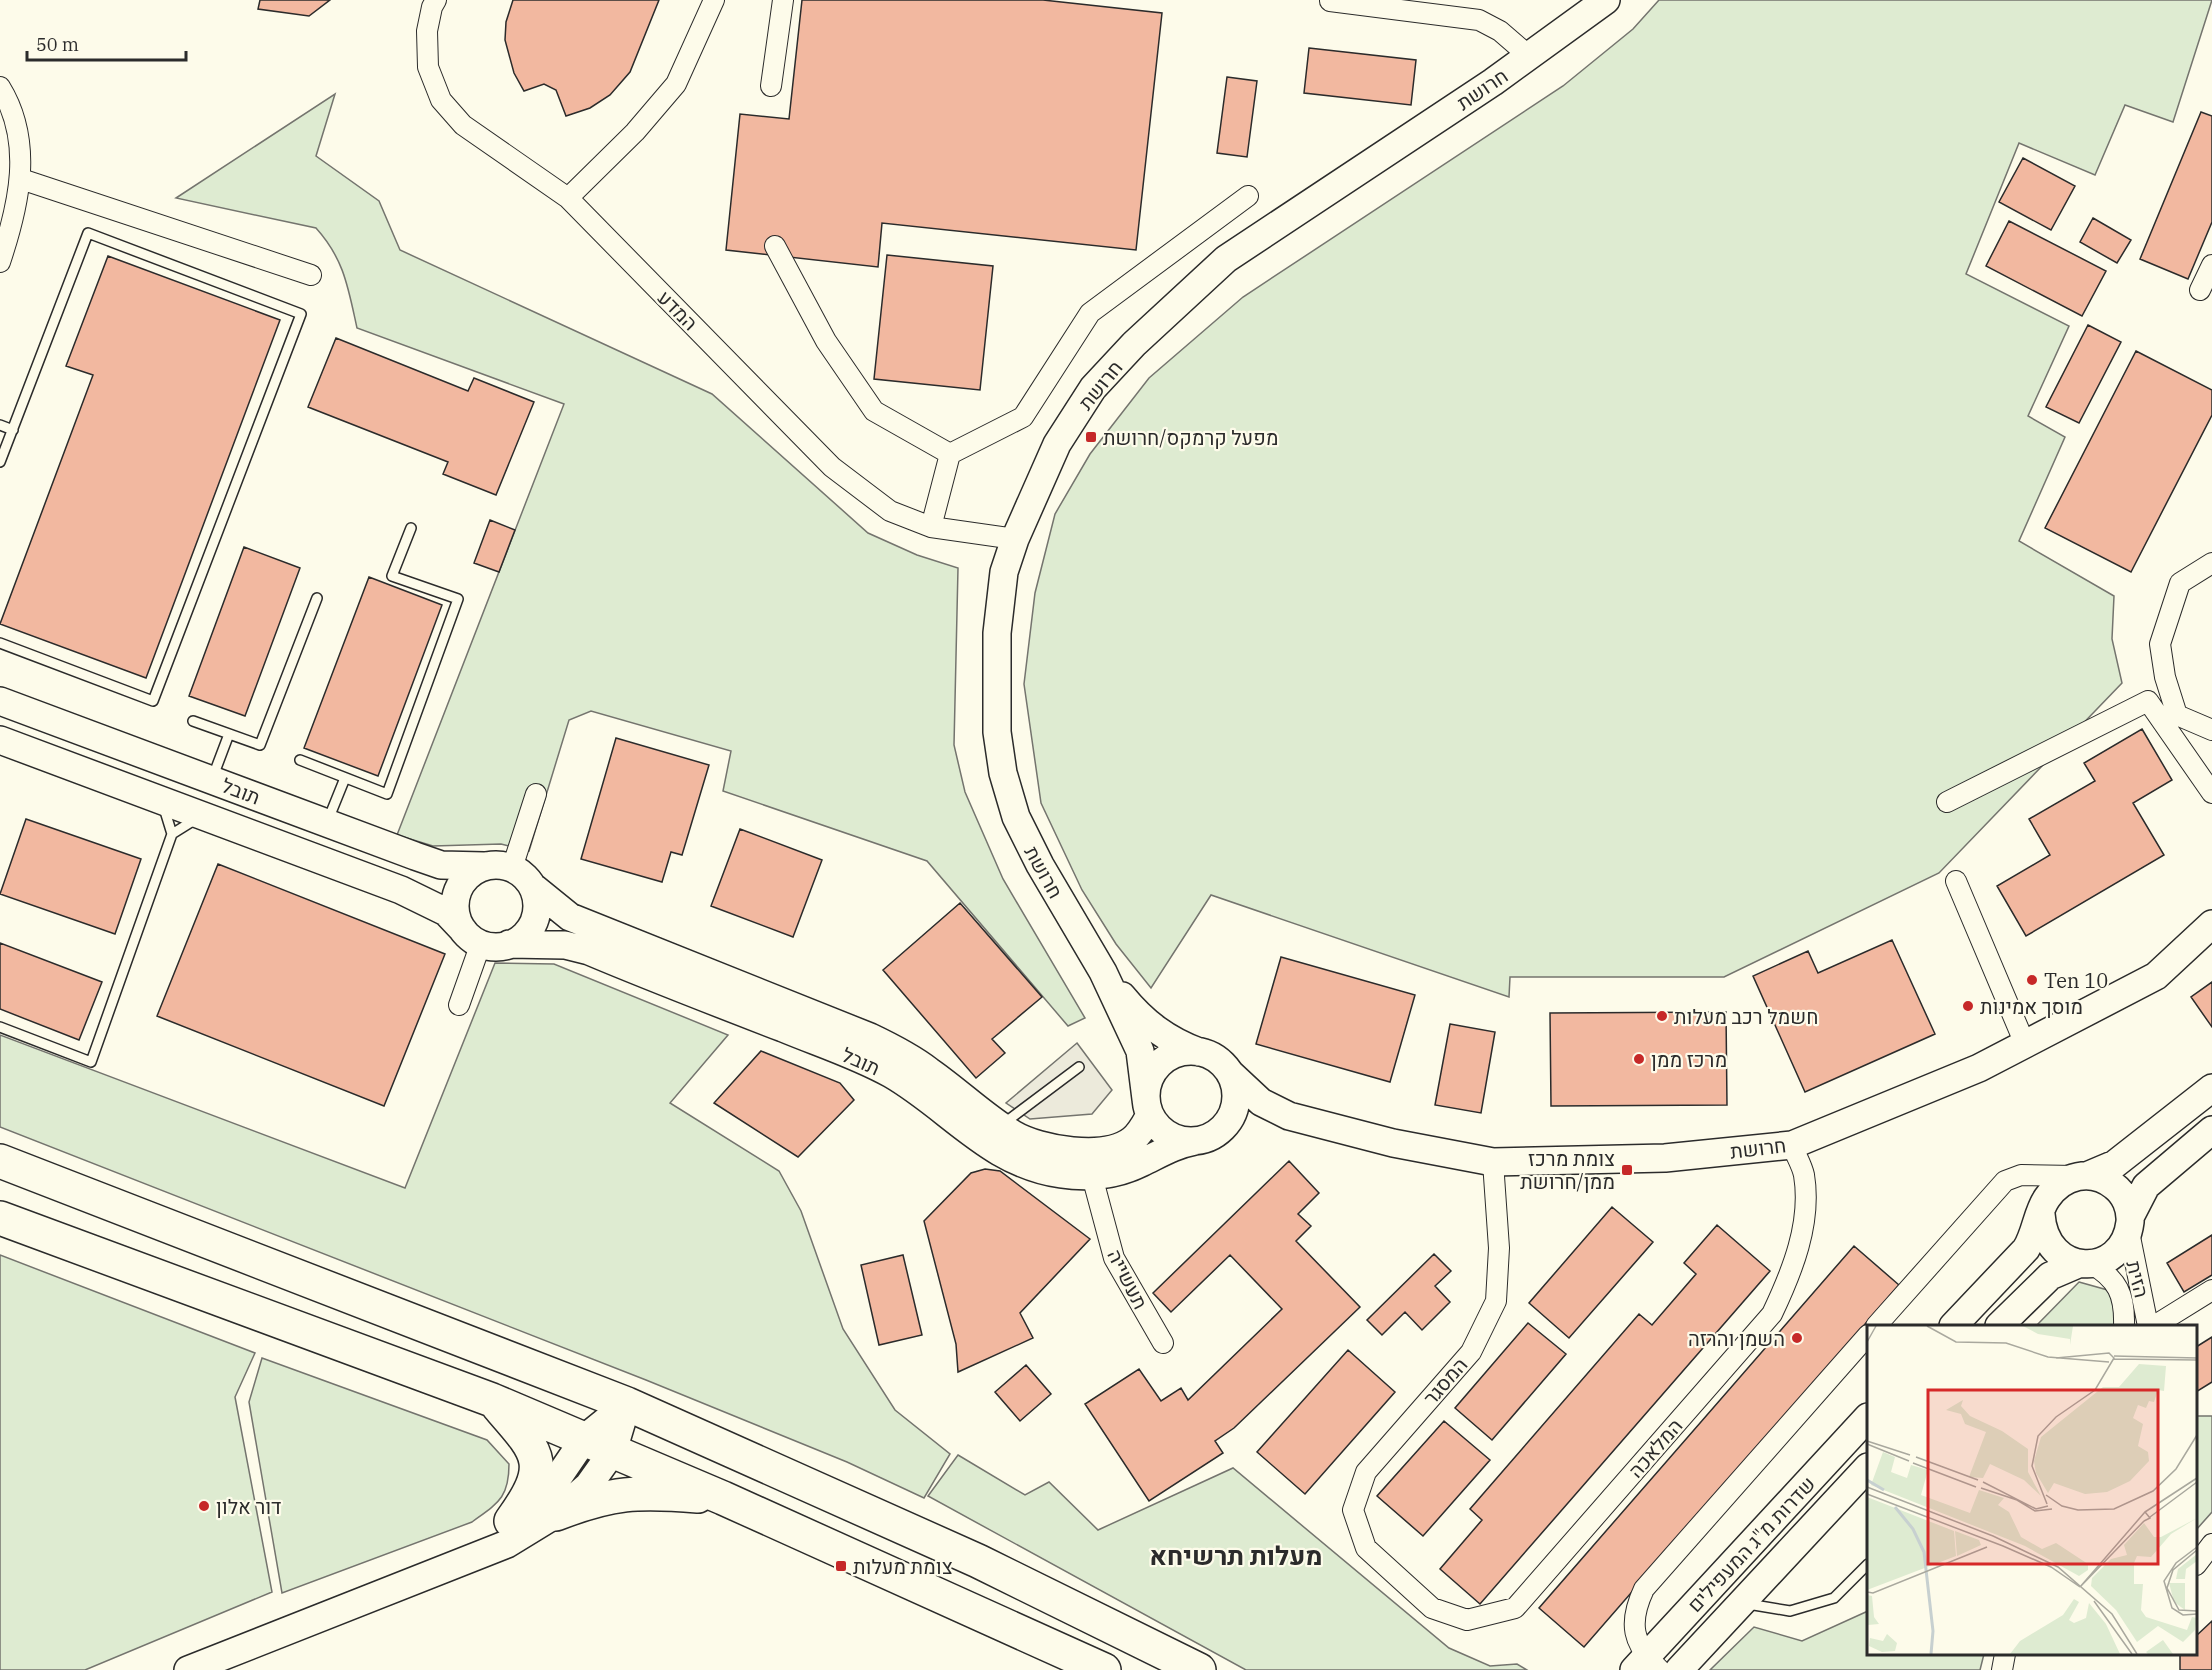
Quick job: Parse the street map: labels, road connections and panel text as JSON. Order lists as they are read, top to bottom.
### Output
{
  "streets": {
    "street": [
      "חרושת",
      "המדע",
      "תובל",
      "תעשייה",
      "הזית",
      "המסגר",
      "המלאכה",
      "שדרות מ\"ג המעפילים"
    ]
  },
  "crossings": [
    ["חרושת", "המדע"],
    ["חרושת", "תובל"],
    ["חרושת", "המסגר"],
    ["חרושת", "המלאכה"],
    ["תובל", "תעשייה"],
    ["המסגר", "המלאכה"]
  ],
  "districts": ["מעלות תרשיחא"],
  "places": {
    "transit": ["מפעל קרמקס/חרושת", "צומת מרכז ממן/חרושת", "צומת מעלות"],
    "other": [
      "Ten 10",
      "מוסך אמינות",
      "חשמל רכב מעלות",
      "מרכז ממן",
      "השמן והרזה",
      "דור אלון"
    ]
  },
  "scale_bar": "50 m"
}
